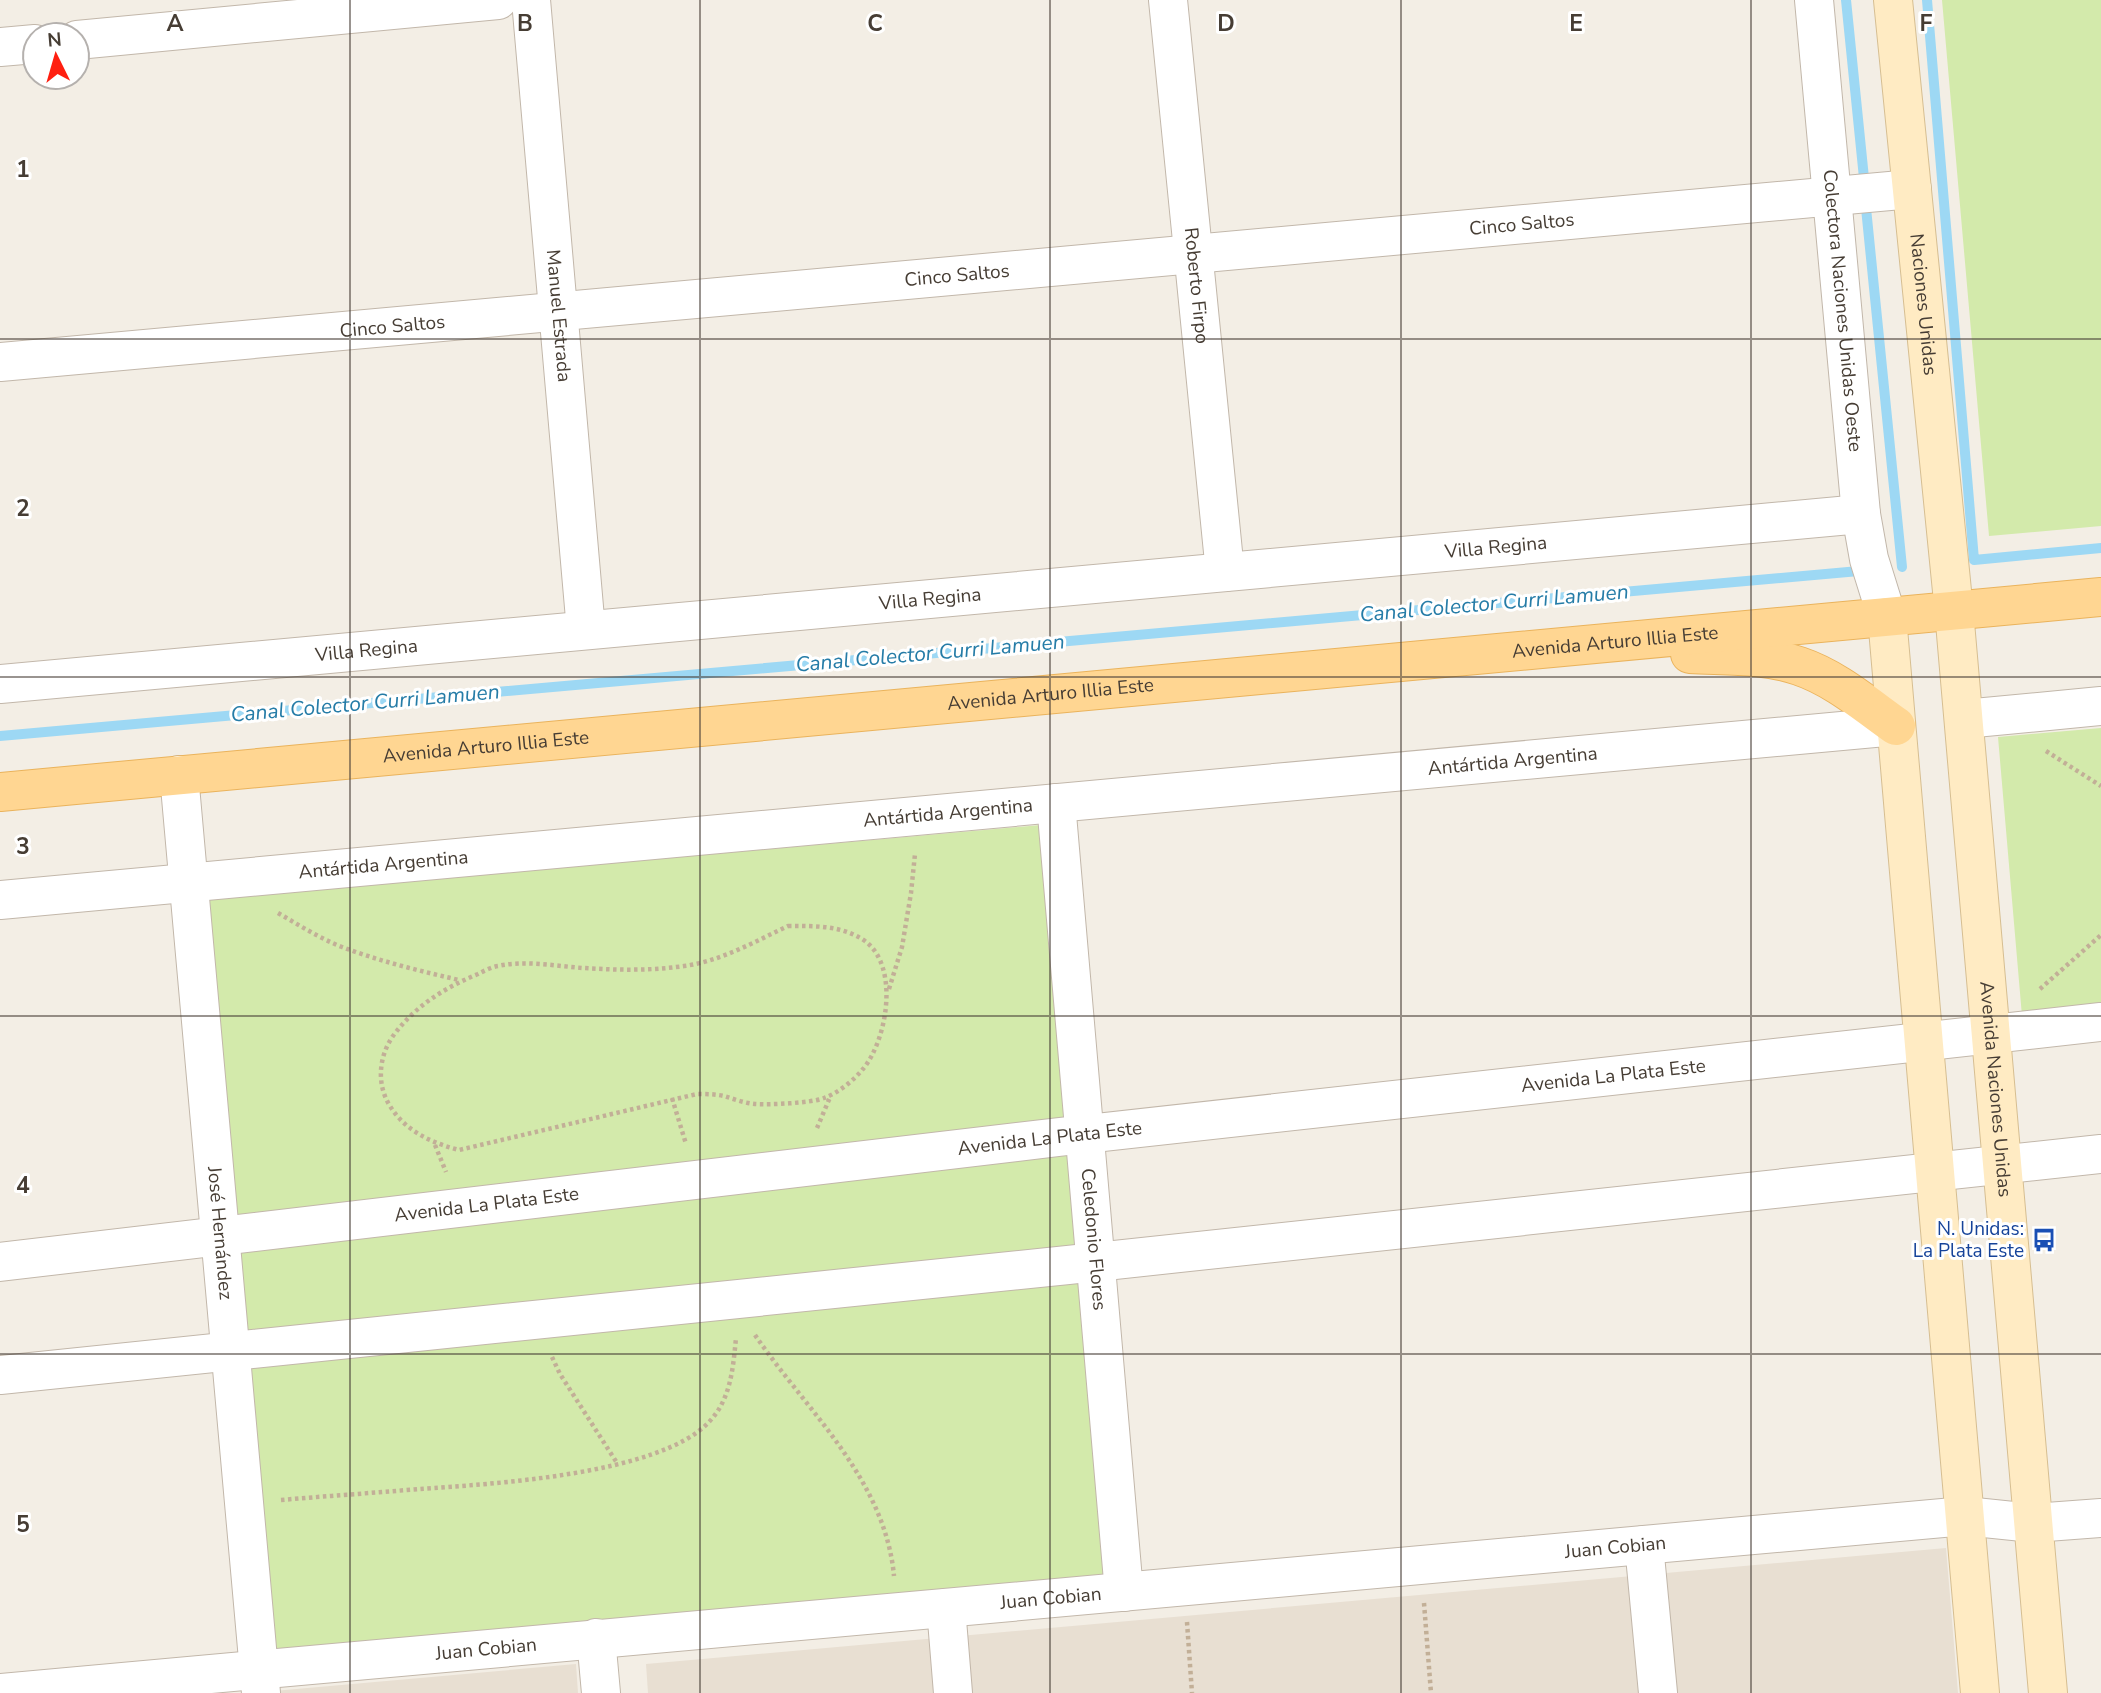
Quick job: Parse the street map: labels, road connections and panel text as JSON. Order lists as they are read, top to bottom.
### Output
{
  "streets": {
    "main road": ["Naciones Unidas", "Avenida Arturo Illia Este", "Avenida Naciones Unidas"],
    "street": [
      "Cinco Saltos",
      "Roberto Firpo",
      "Colectora Naciones Unidas Oeste",
      "Manuel Estrada",
      "Villa Regina",
      "Antártida Argentina",
      "Avenida La Plata Este",
      "José Hernández",
      "Celedonio Flores",
      "Juan Cobian"
    ]
  },
  "crossings": [
    ["Cinco Saltos", "Roberto Firpo"],
    ["Cinco Saltos", "Naciones Unidas"],
    ["Cinco Saltos", "Colectora Naciones Unidas Oeste"],
    ["Cinco Saltos", "Manuel Estrada"],
    ["Roberto Firpo", "Villa Regina"],
    ["Naciones Unidas", "Avenida Arturo Illia Este"],
    ["Naciones Unidas", "Avenida Naciones Unidas"],
    ["Colectora Naciones Unidas Oeste", "Villa Regina"],
    ["Colectora Naciones Unidas Oeste", "Avenida Arturo Illia Este"],
    ["Manuel Estrada", "Villa Regina"],
    ["Avenida Arturo Illia Este", "Avenida Naciones Unidas"],
    ["Avenida Arturo Illia Este", "José Hernández"],
    ["Antártida Argentina", "José Hernández"],
    ["Antártida Argentina", "Celedonio Flores"],
    ["Avenida La Plata Este", "Avenida Naciones Unidas"],
    ["Avenida La Plata Este", "José Hernández"],
    ["Avenida La Plata Este", "Celedonio Flores"],
    ["Avenida Naciones Unidas", "Juan Cobian"],
    ["José Hernández", "Juan Cobian"],
    ["Celedonio Flores", "Juan Cobian"]
  ],
  "water": ["Canal Colector Curri Lamuen"],
  "places": {
    "bus stop": ["N. Unidas: La Plata Este"]
  },
  "north": "top",
  "grid": {
    "columns": [
      "A",
      "B",
      "C",
      "D",
      "E",
      "F"
    ],
    "rows": [
      "1",
      "2",
      "3",
      "4",
      "5"
    ]
  }
}
